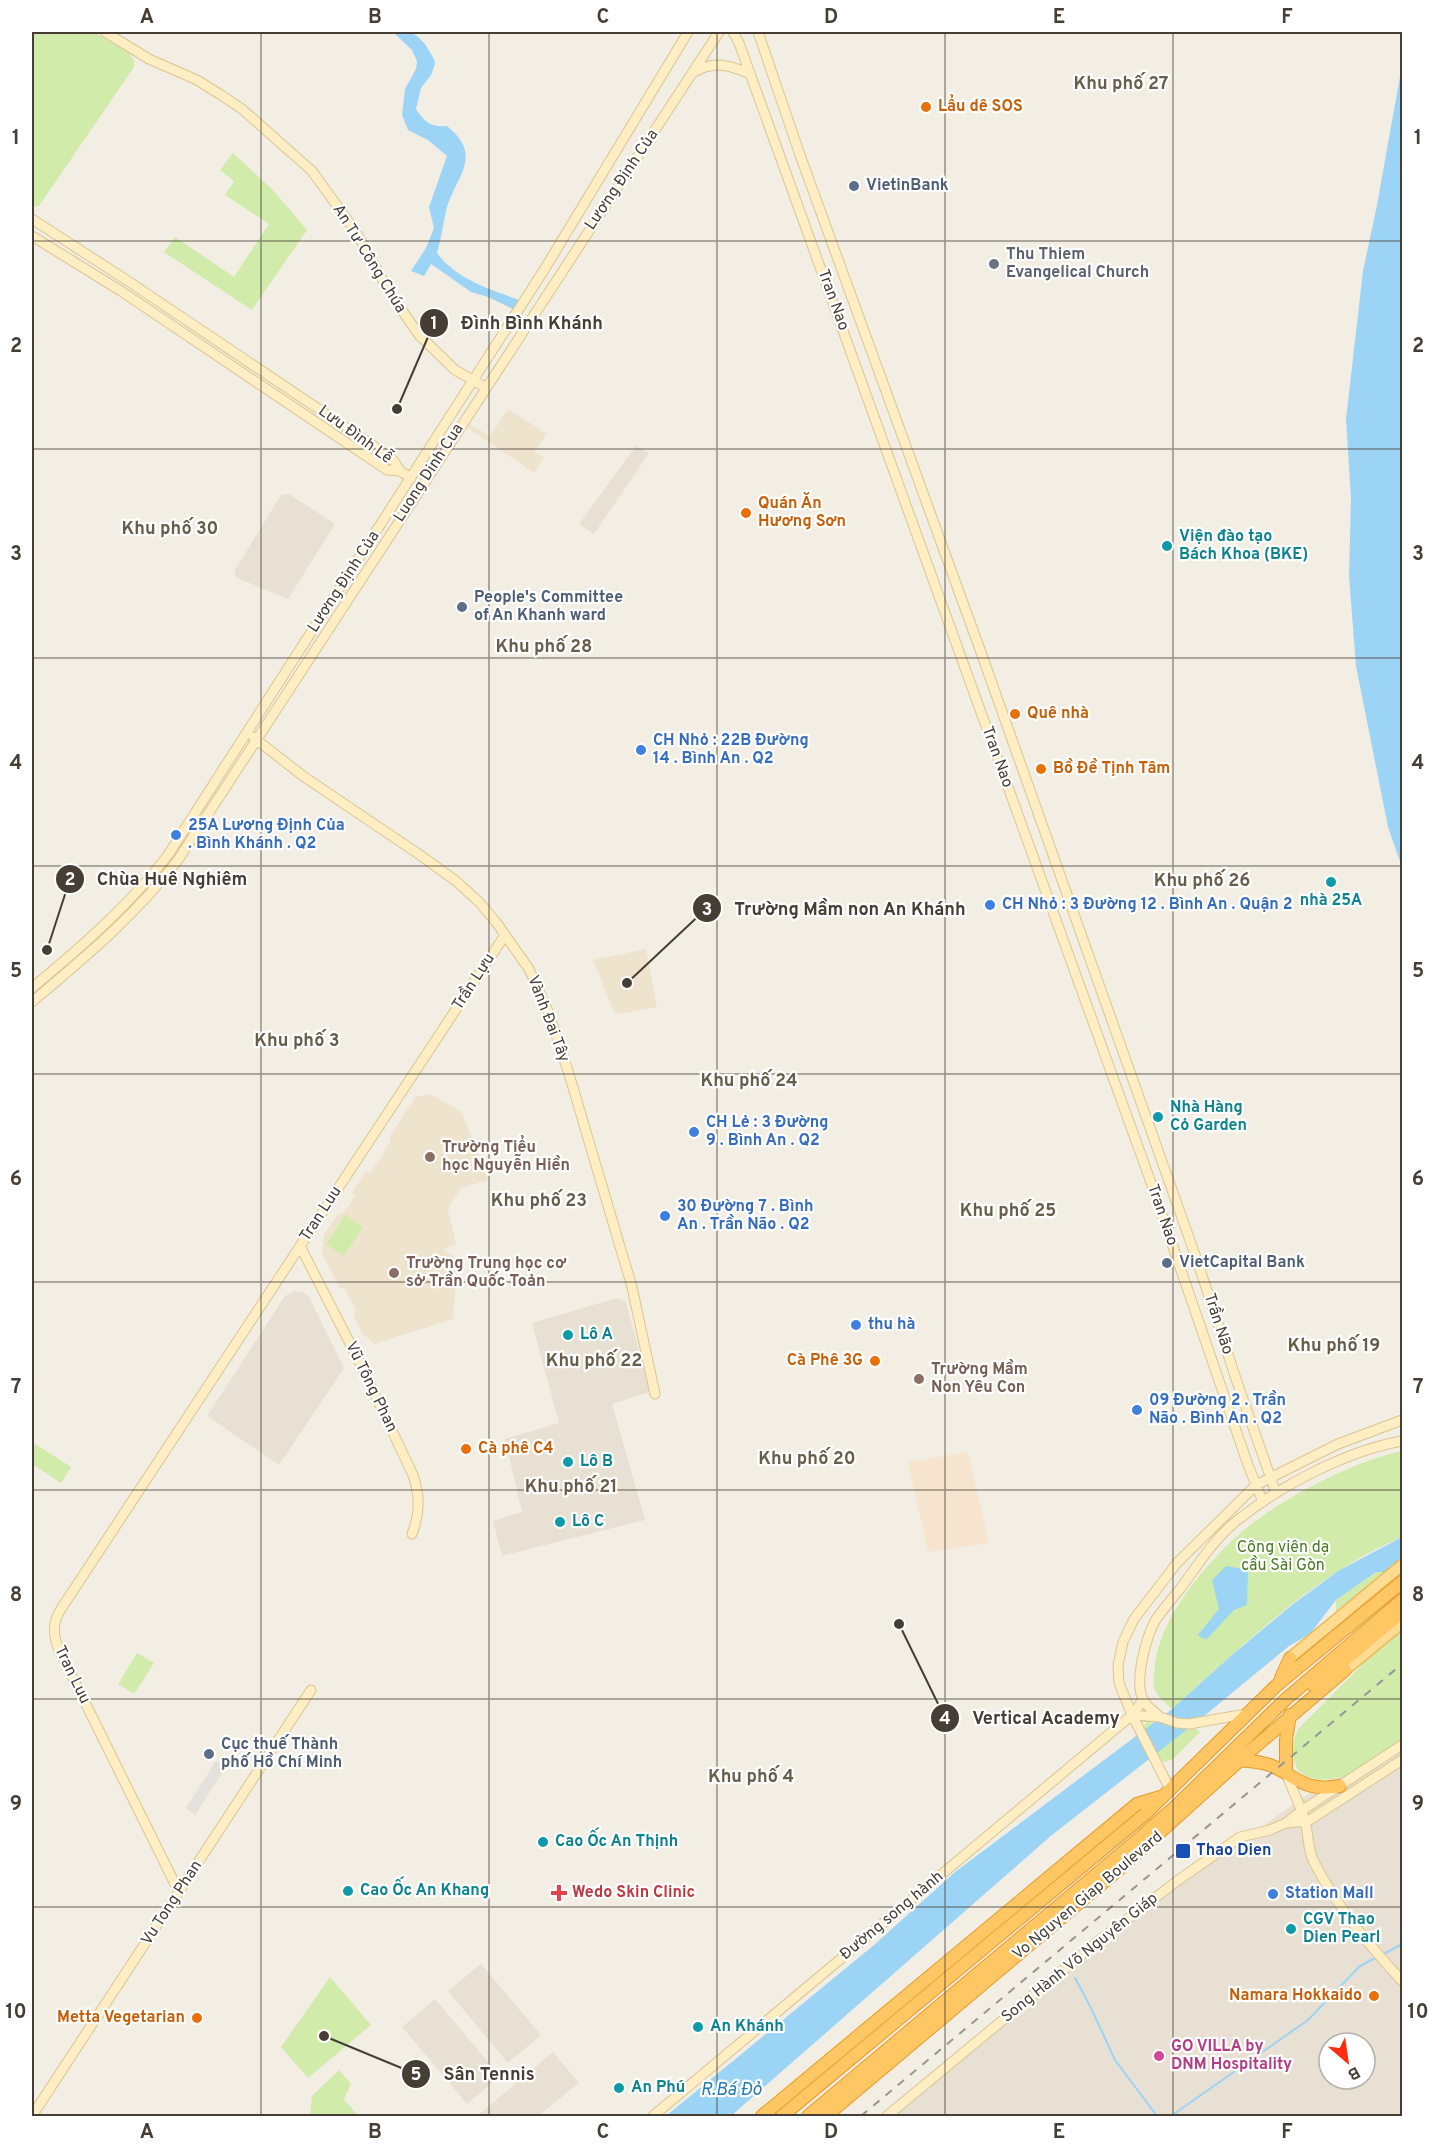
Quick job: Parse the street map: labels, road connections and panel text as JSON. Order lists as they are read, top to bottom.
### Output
{
  "streets": {
    "highway": ["Vo Nguyen Giap Boulevard"],
    "main road": [
      "Lương Định Của",
      "An Tư Công Chúa",
      "Tran Nao",
      "Lưu Đình Lễ",
      "Luong Dinh Cua",
      "Vành Đai Tây",
      "Tran Luu",
      "Vũ Tông Phan",
      "Vu Tong Phan",
      "Đường song hành",
      "Song Hành Võ Nguyên Giáp"
    ]
  },
  "crossings": [
    ["Lương Định Của", "An Tư Công Chúa"],
    ["Lương Định Của", "Luong Dinh Cua"],
    ["Lương Định Của", "Vành Đai Tây"],
    ["An Tư Công Chúa", "Luong Dinh Cua"],
    ["Luong Dinh Cua", "Vành Đai Tây"],
    ["Vành Đai Tây", "Tran Luu"],
    ["Tran Luu", "Vũ Tông Phan"],
    ["Tran Luu", "Vu Tong Phan"]
  ],
  "districts": [
    "Khu phố 27",
    "Khu phố 30",
    "Khu phố 28",
    "Khu phố 26",
    "Khu phố 3",
    "Khu phố 24",
    "Khu phố 23",
    "Khu phố 25",
    "Khu phố 19",
    "Khu phố 22",
    "Khu phố 20",
    "Khu phố 21",
    "Khu phố 4"
  ],
  "water": ["R.Bá Đỏ"],
  "parks": ["Công viên dạ cầu Sài Gòn"],
  "places": {
    "other": [
      "Lẩu dê SOS",
      "VietinBank",
      "Thu Thiem Evangelical Church",
      "Đình Bình Khánh",
      "Quán Ăn Hương Sơn",
      "Viện đào tạo Bách Khoa (BKE)",
      "People's Committee of An Khanh ward",
      "Quê nhà",
      "CH Nhỏ : 22B Đường 14 . Bình An . Q2",
      "Bồ Đề Tịnh Tâm",
      "25A Lương Định Của . Bình Khánh . Q2",
      "nhà 25A",
      "CH Nhỏ : 3 Đường 12 . Bình An . Quận 2",
      "Chùa Huê Nghiêm",
      "Trường Mầm non An Khánh",
      "Nhà Hàng Cỏ Garden",
      "CH Lẻ : 3 Đường 9 . Bình An . Q2",
      "Trường Tiểu học Nguyễn Hiền",
      "30 Đường 7 . Bình An . Trần Não . Q2",
      "VietCapital Bank",
      "Trường Trung học cơ sở Trần Quốc Toản",
      "thu hà",
      "Lô A",
      "Cà Phê 3G",
      "Trường Mầm Non Yêu Con",
      "09 Đường 2 . Trần Não . Bình An . Q2",
      "Cà phê C4",
      "Lô B",
      "Lô C",
      "Vertical Academy",
      "Cục thuế Thành phố Hồ Chí Minh",
      "Cao Ốc An Thịnh",
      "Cao Ốc An Khang",
      "Station Mall",
      "CGV Thao Dien Pearl",
      "Namara Hokkaido",
      "Metta Vegetarian",
      "An Khánh",
      "Sân Tennis",
      "GO VILLA by DNM Hospitality",
      "An Phú"
    ],
    "transit": ["Thao Dien"],
    "health": ["Wedo Skin Clinic"]
  },
  "north": "bottom right",
  "grid": {
    "columns": [
      "A",
      "B",
      "C",
      "D",
      "E",
      "F"
    ],
    "rows": [
      "1",
      "2",
      "3",
      "4",
      "5",
      "6",
      "7",
      "8",
      "9",
      "10"
    ]
  }
}
